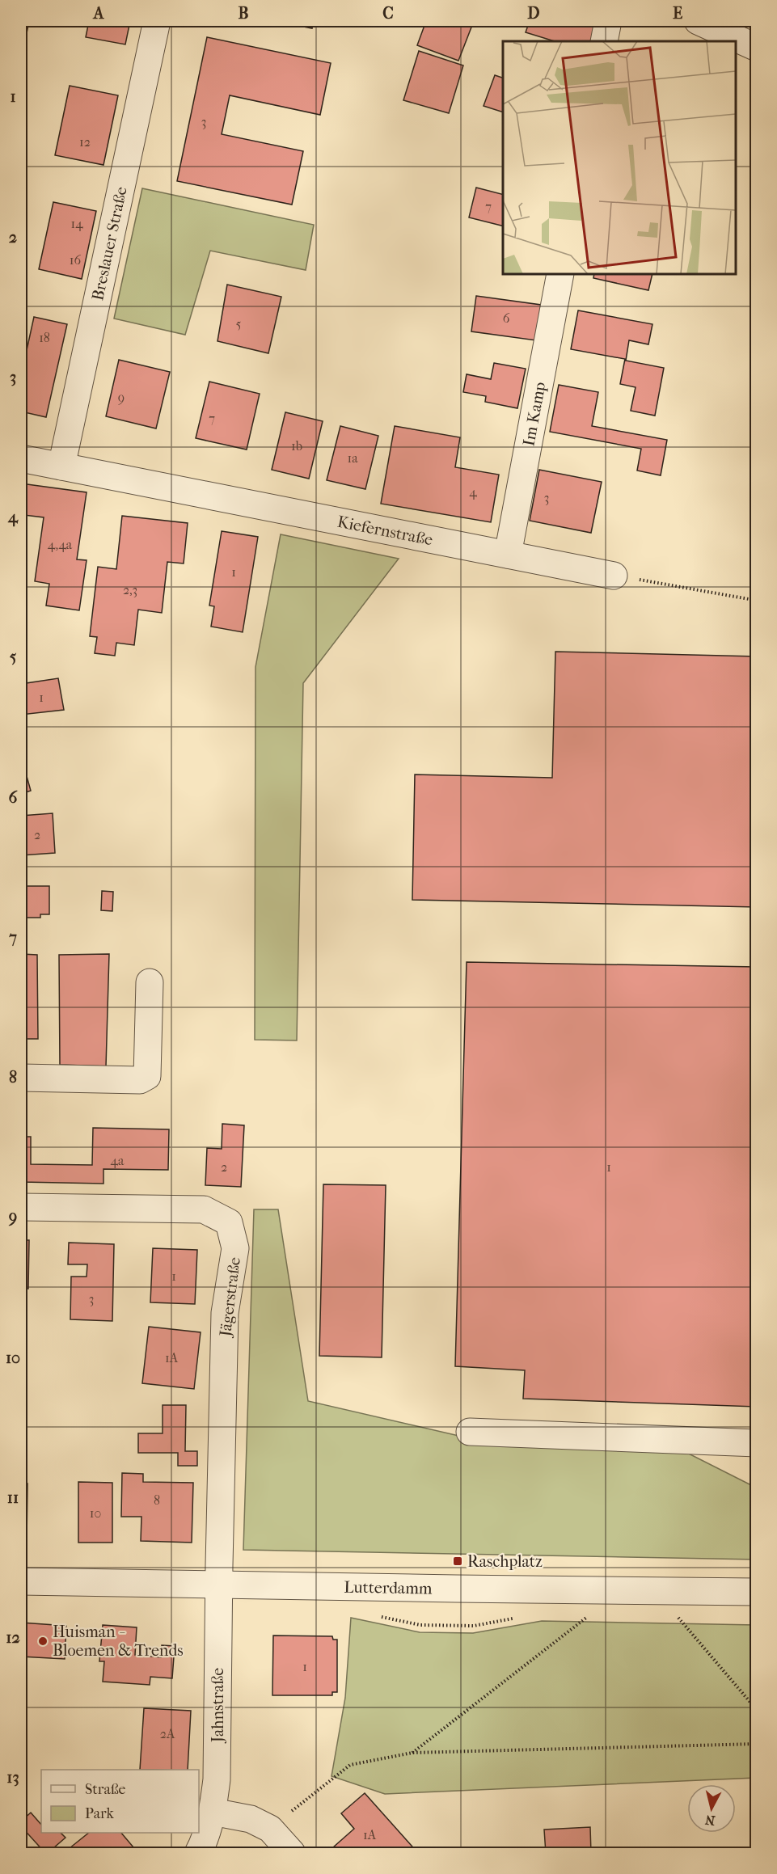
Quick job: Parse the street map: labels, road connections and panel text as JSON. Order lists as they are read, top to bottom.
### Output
{
  "streets": {
    "street": [
      "Breslauer Straße",
      "Im Kamp",
      "Kiefernstraße",
      "Jägerstraße",
      "Lutterdamm",
      "Jahnstraße"
    ]
  },
  "crossings": [
    ["Breslauer Straße", "Kiefernstraße"],
    ["Im Kamp", "Kiefernstraße"],
    ["Jägerstraße", "Lutterdamm"],
    ["Jägerstraße", "Jahnstraße"],
    ["Lutterdamm", "Jahnstraße"]
  ],
  "places": {
    "transit": ["Raschplatz"],
    "other": ["Huisman - Bloemen & Trends"]
  },
  "house_numbers": [
    "3",
    "12",
    "7",
    "14",
    "16",
    "6",
    "5",
    "18",
    "9",
    "7",
    "1b",
    "1a",
    "4",
    "3",
    "4,4a",
    "1",
    "2,3",
    "1",
    "2",
    "4a",
    "2",
    "1",
    "1",
    "3",
    "1A",
    "8",
    "10",
    "1",
    "2A",
    "1A"
  ],
  "legend": ["Straße", "Park"],
  "north": "bottom",
  "grid": {
    "columns": [
      "A",
      "B",
      "C",
      "D",
      "E"
    ],
    "rows": [
      "1",
      "2",
      "3",
      "4",
      "5",
      "6",
      "7",
      "8",
      "9",
      "10",
      "11",
      "12",
      "13"
    ]
  }
}
